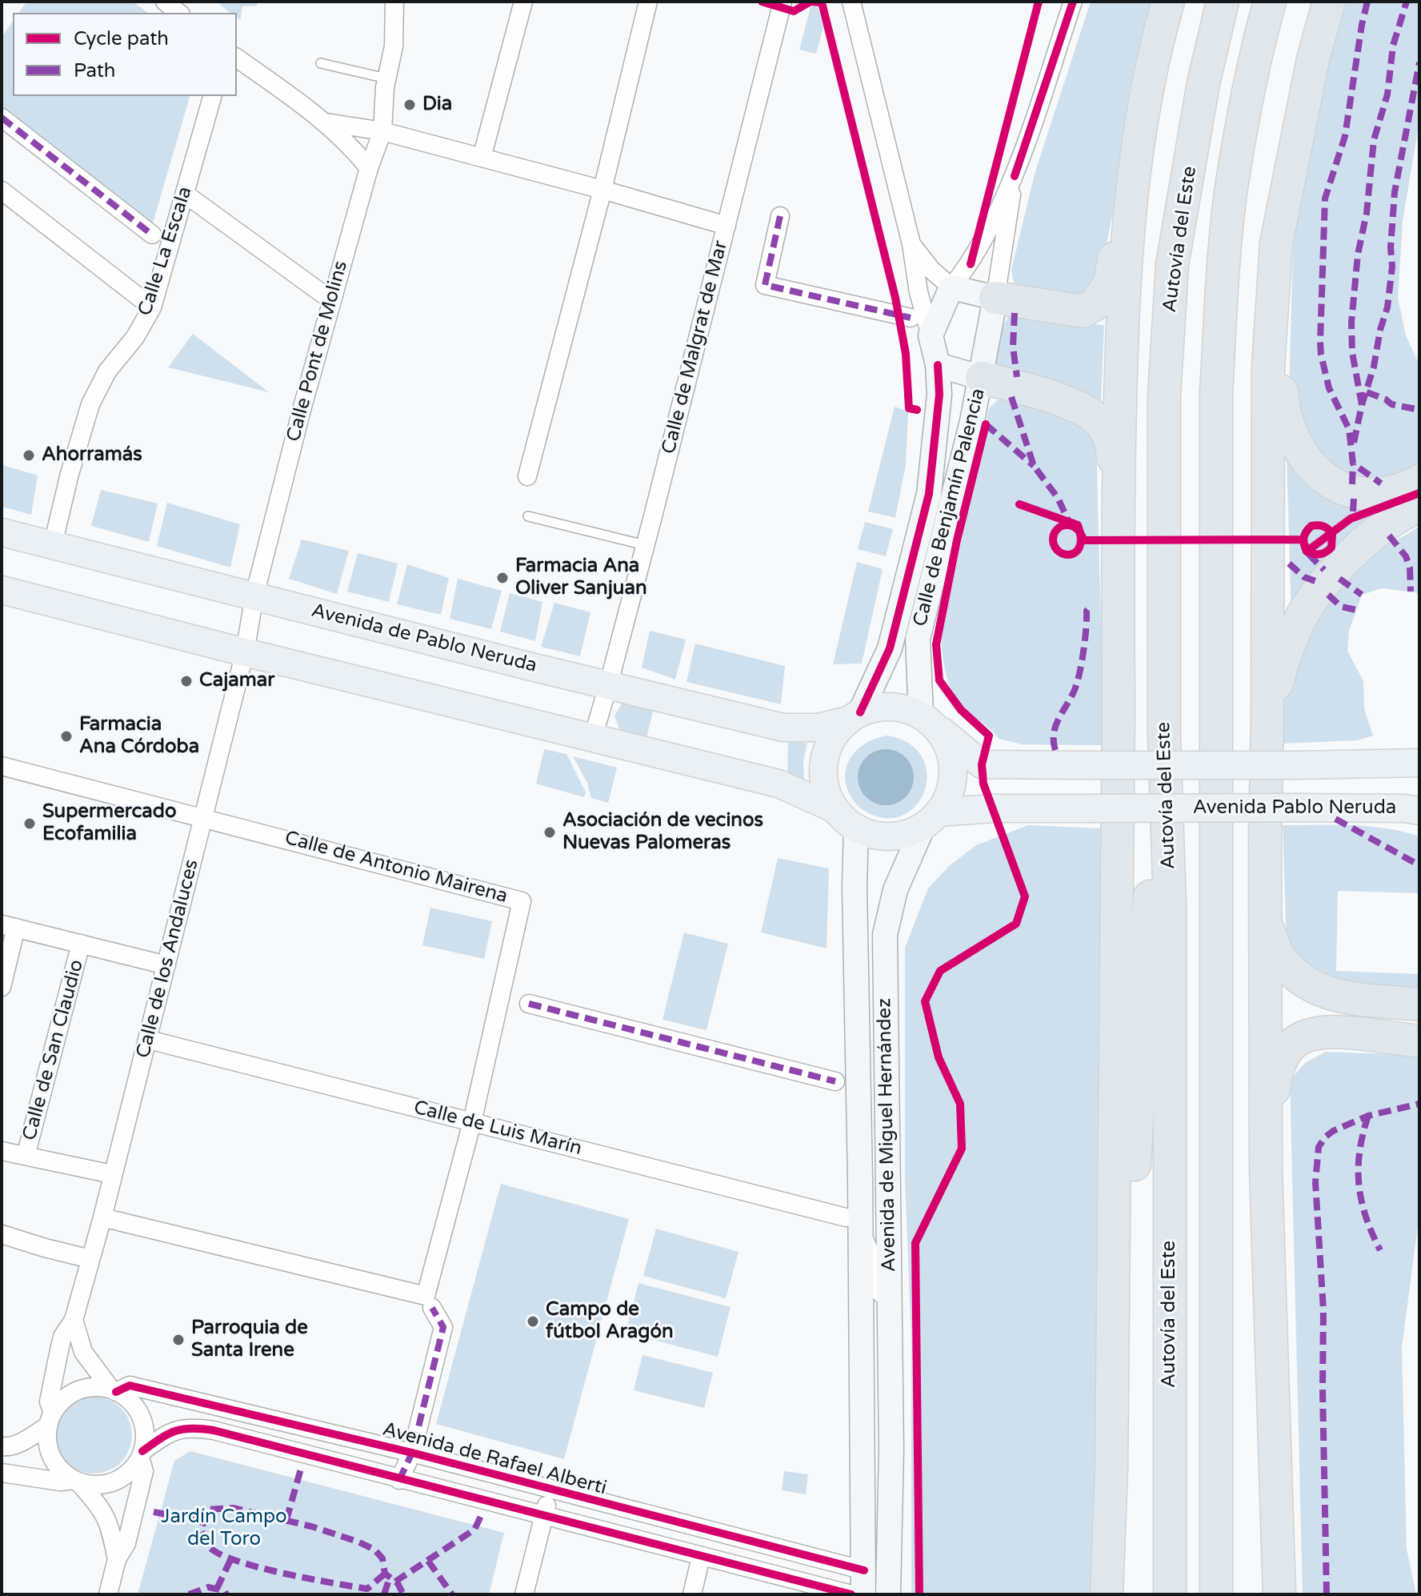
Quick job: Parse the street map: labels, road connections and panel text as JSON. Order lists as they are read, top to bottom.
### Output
{
  "streets": {
    "highway": ["Autovía del Este"],
    "main road": ["Avenida de Pablo Neruda", "Avenida Pablo Neruda"],
    "street": [
      "Calle La Escala",
      "Calle de Malgrat de Mar",
      "Calle Pont de Molins",
      "Calle de Benjamín Palencia",
      "Calle de Antonio Mairena",
      "Calle de los Andaluces",
      "Calle de San Claudio",
      "Calle de Luis Marín",
      "Avenida de Miguel Hernández",
      "Avenida de Rafael Alberti"
    ]
  },
  "crossings": [
    ["Calle La Escala", "Avenida de Pablo Neruda"],
    ["Calle de Malgrat de Mar", "Avenida de Pablo Neruda"],
    ["Calle Pont de Molins", "Avenida de Pablo Neruda"],
    ["Calle Pont de Molins", "Calle de los Andaluces"],
    ["Calle de Benjamín Palencia", "Avenida de Pablo Neruda"],
    ["Calle de Benjamín Palencia", "Avenida Pablo Neruda"],
    ["Calle de Benjamín Palencia", "Avenida de Miguel Hernández"],
    ["Avenida de Pablo Neruda", "Avenida Pablo Neruda"],
    ["Avenida de Pablo Neruda", "Calle de los Andaluces"],
    ["Avenida de Pablo Neruda", "Avenida de Miguel Hernández"],
    ["Avenida Pablo Neruda", "Avenida de Miguel Hernández"],
    ["Calle de Antonio Mairena", "Calle de los Andaluces"],
    ["Calle de Antonio Mairena", "Calle de Luis Marín"],
    ["Calle de los Andaluces", "Calle de San Claudio"],
    ["Calle de los Andaluces", "Calle de Luis Marín"],
    ["Calle de los Andaluces", "Avenida de Rafael Alberti"],
    ["Calle de Luis Marín", "Avenida de Miguel Hernández"],
    ["Avenida de Miguel Hernández", "Avenida de Rafael Alberti"]
  ],
  "parks": ["Jardín Campo del Toro"],
  "places": [
    "Dia",
    "Ahorramás",
    "Farmacia Ana Oliver Sanjuan",
    "Cajamar",
    "Farmacia Ana Córdoba",
    "Supermercado Ecofamilia",
    "Asociación de vecinos Nuevas Palomeras",
    "Campo de fútbol Aragón",
    "Parroquia de Santa Irene"
  ],
  "legend": ["Cycle path", "Path"]
}
